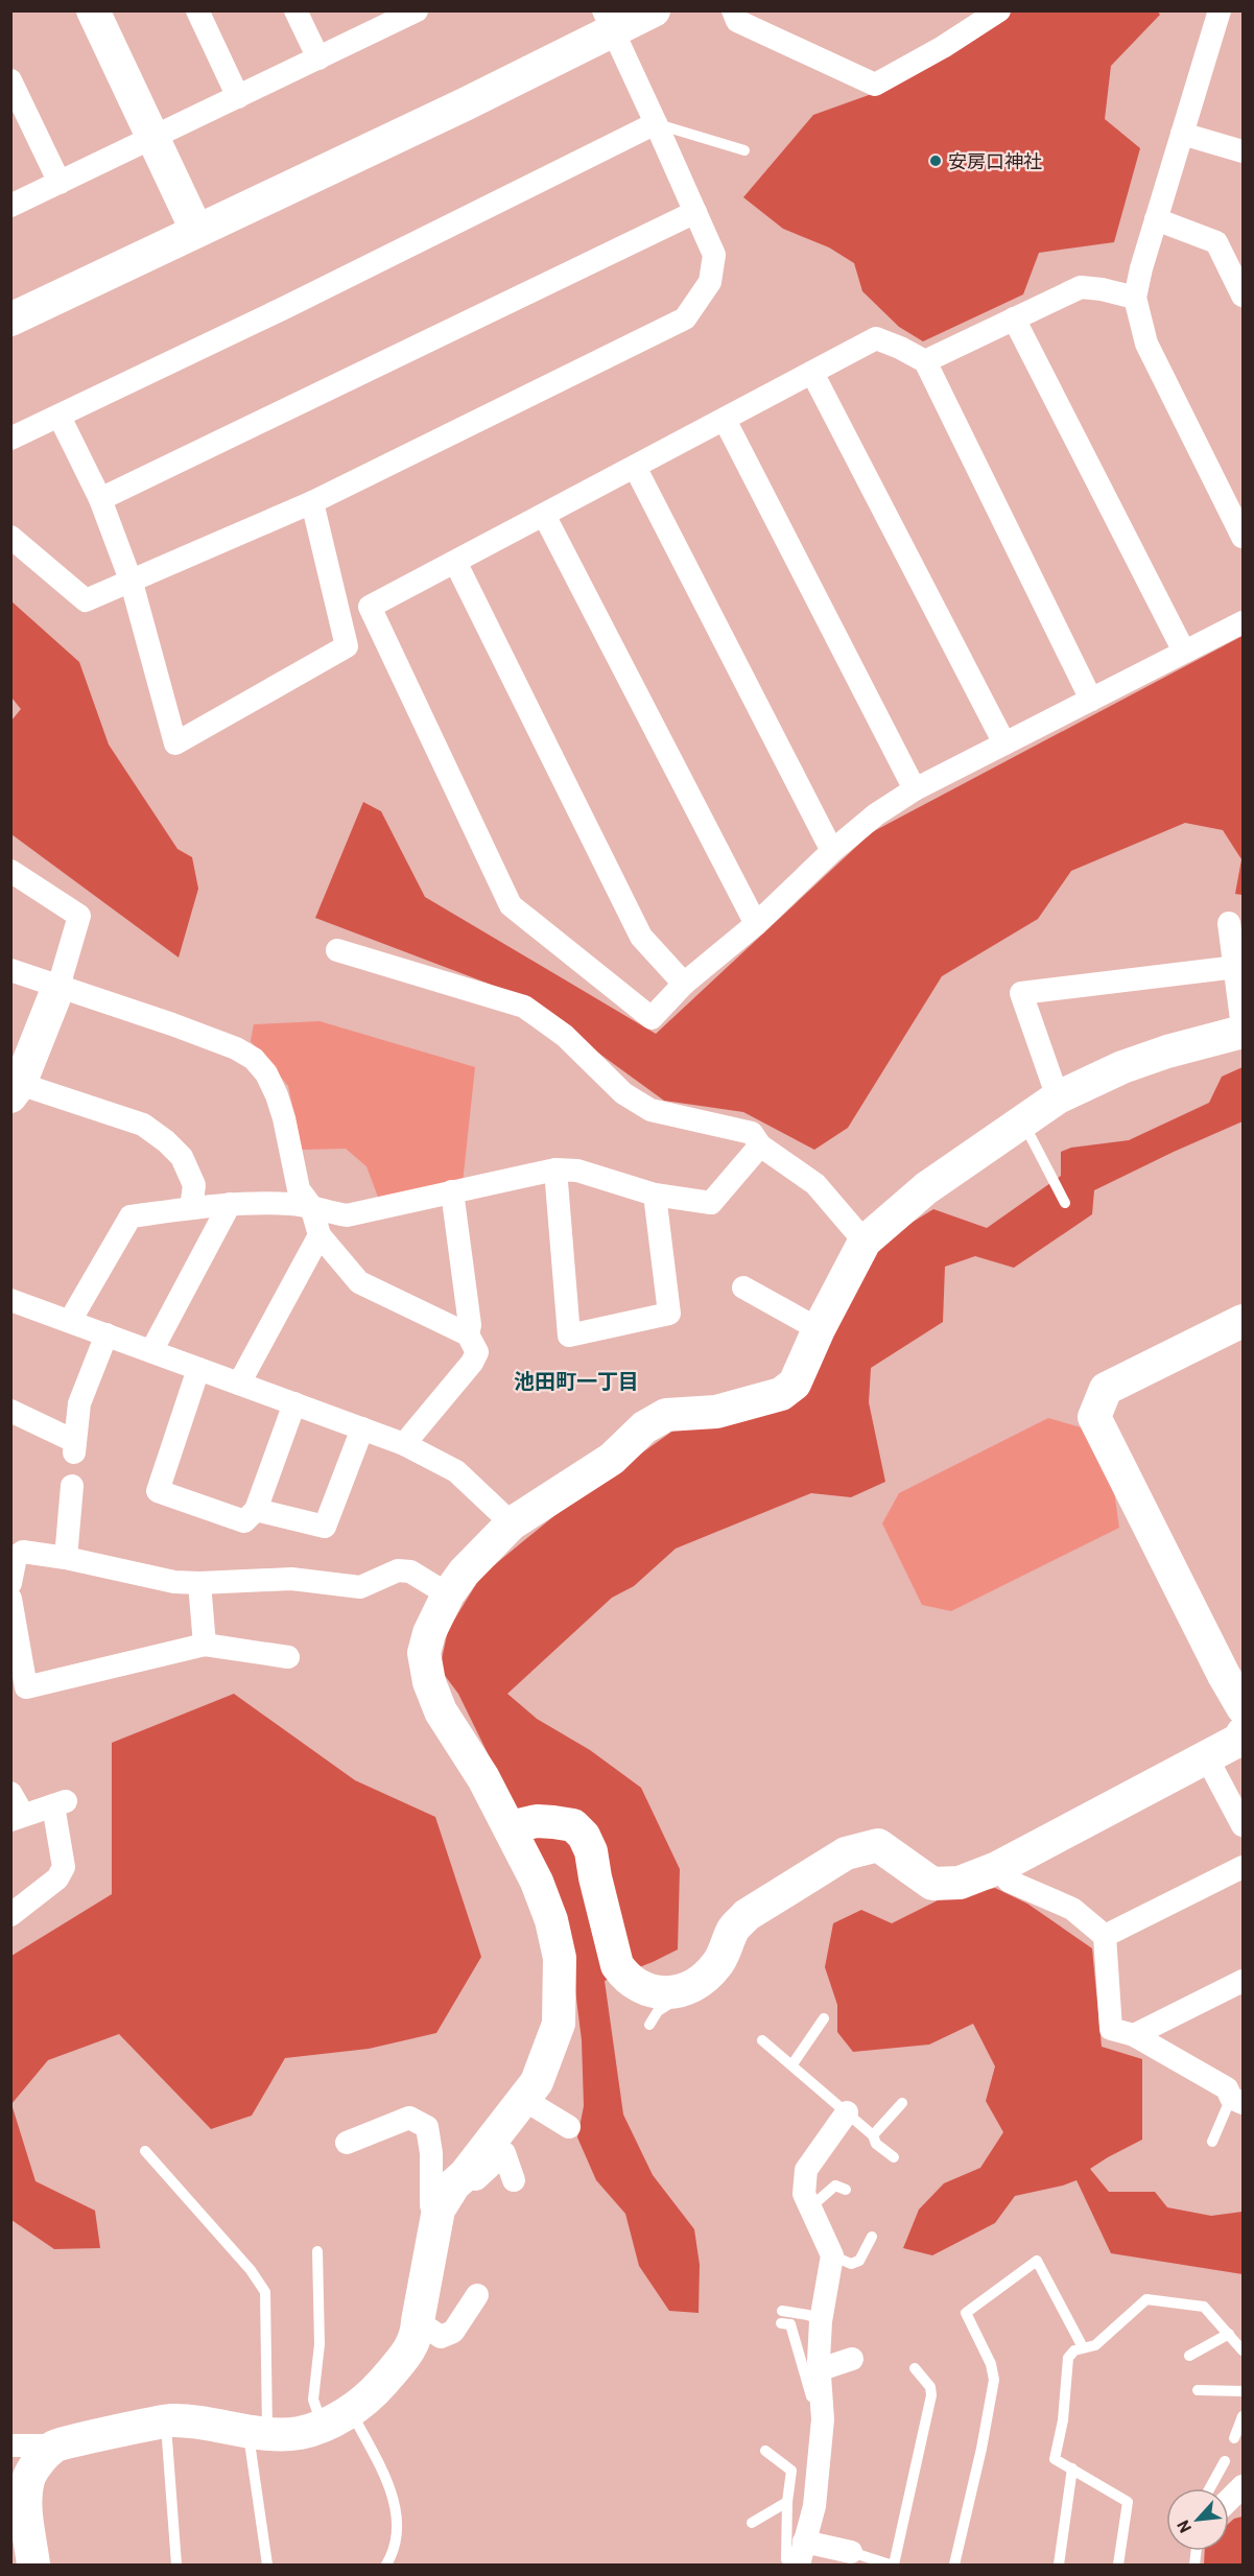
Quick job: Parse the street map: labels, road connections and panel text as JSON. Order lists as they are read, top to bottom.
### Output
{
  "districts": ["池田町一丁目"],
  "places": ["安房口神社"],
  "north": "bottom left"
}
